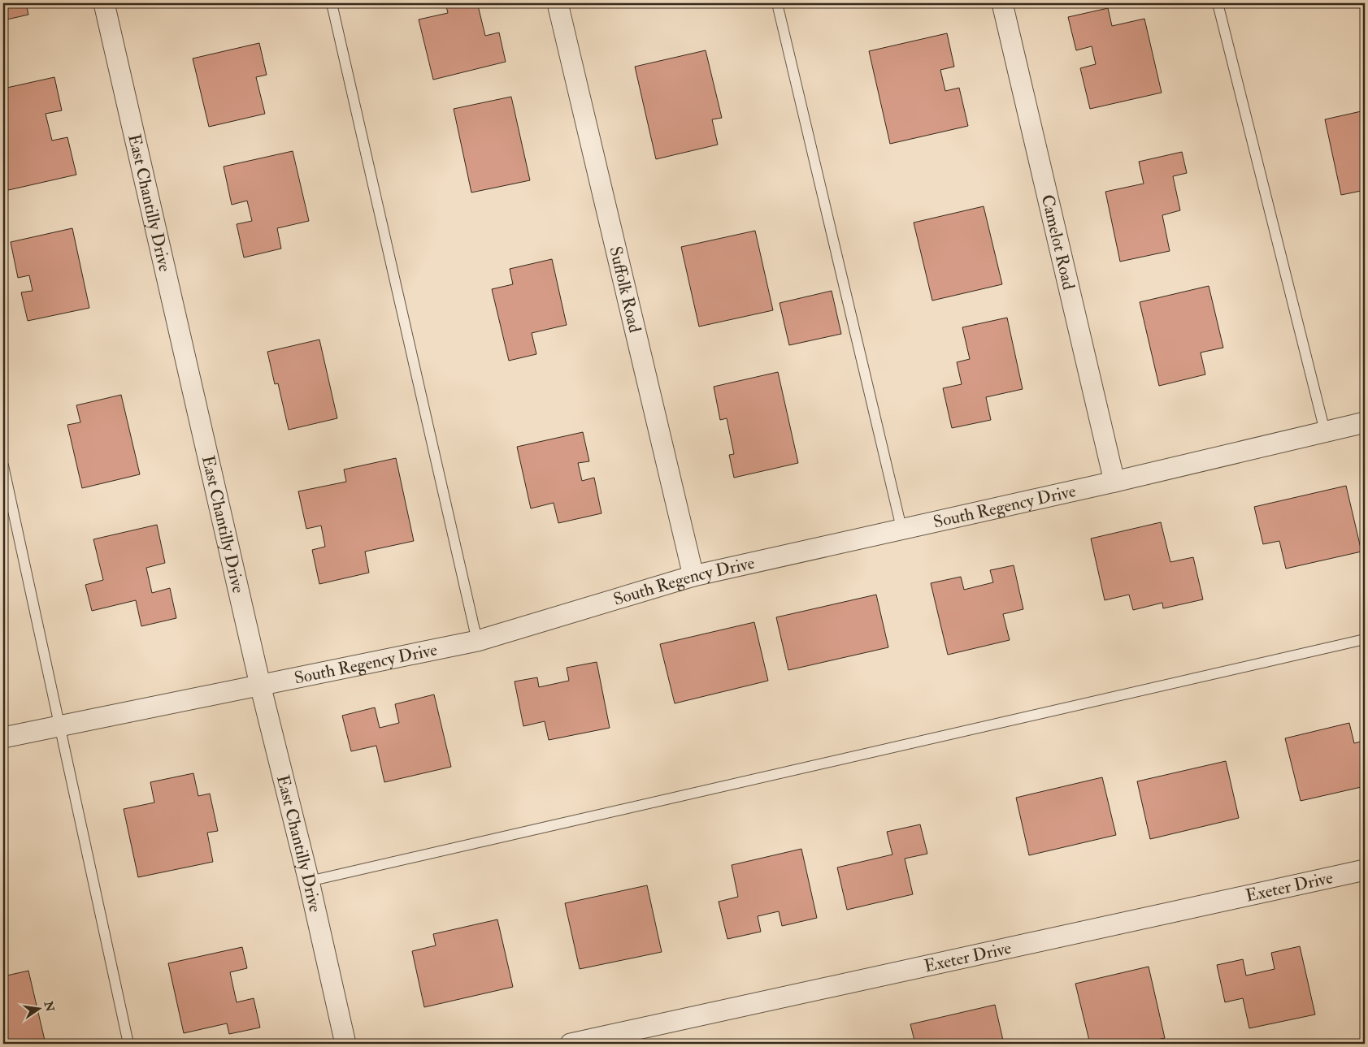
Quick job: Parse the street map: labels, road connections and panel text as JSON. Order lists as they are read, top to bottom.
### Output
{
  "streets": {
    "street": [
      "East Chantilly Drive",
      "Camelot Road",
      "Suffolk Road",
      "South Regency Drive",
      "Exeter Drive"
    ]
  },
  "crossings": [
    ["East Chantilly Drive", "South Regency Drive"],
    ["Camelot Road", "South Regency Drive"],
    ["Suffolk Road", "South Regency Drive"]
  ],
  "north": "right"
}
